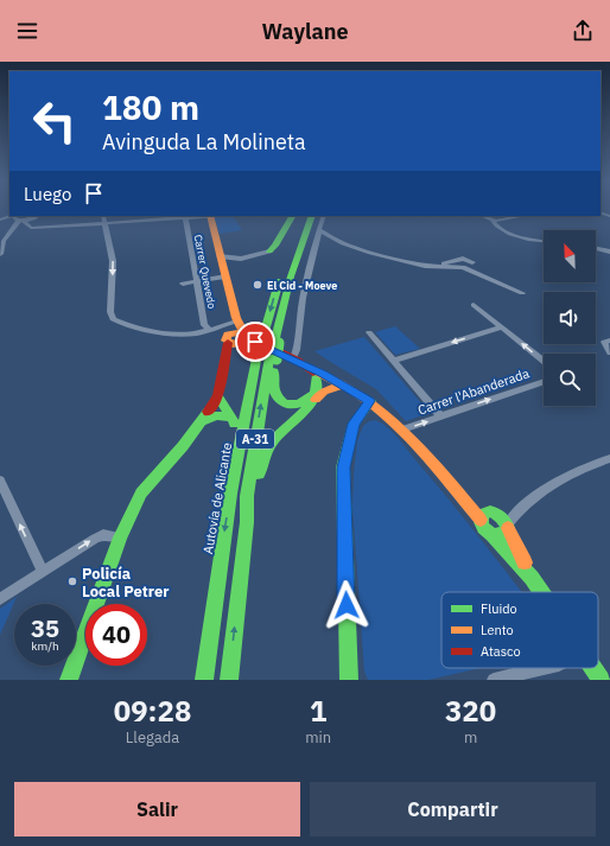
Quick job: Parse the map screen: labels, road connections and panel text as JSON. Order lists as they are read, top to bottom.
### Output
{
  "streets": {
    "main road": ["A-31", "Autovía de Alicante"],
    "street": ["Carrer Quevedo", "Carrer l'Abanderada"]
  },
  "places": ["El Cid - Moeve", "Policía Local Petrer"],
  "legend": ["Fluido", "Lento", "Atasco"],
  "north": "top left",
  "page": {
    "header": "Waylane",
    "turn": ["180 m", "Avinguda La Molineta"],
    "then": "Luego",
    "speed": "35 km/h",
    "limit": "40",
    "eta": [
      "09:28",
      "Llegada",
      "1",
      "min",
      "320",
      "m"
    ],
    "buttons": ["Salir", "Compartir"]
  }
}
